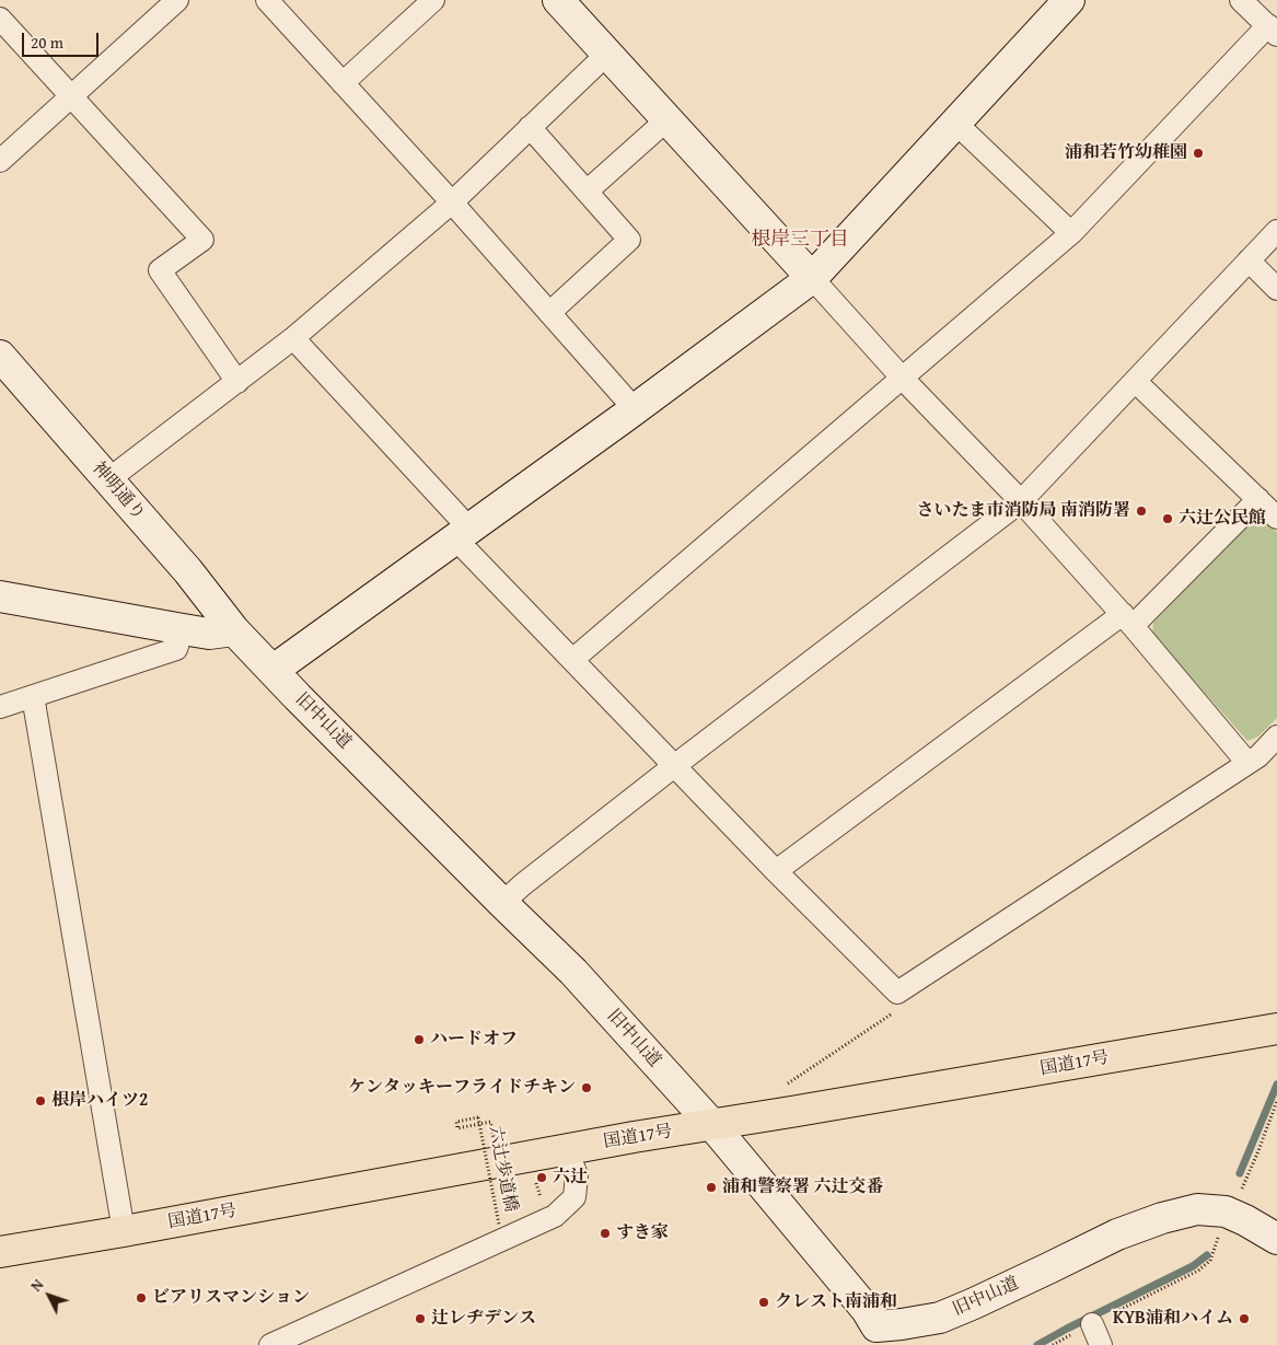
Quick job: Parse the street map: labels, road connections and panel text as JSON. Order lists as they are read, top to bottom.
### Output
{
  "streets": {
    "highway": ["国道17号"],
    "street": ["神明通り", "旧中山道"],
    "path": ["六辻歩道橋"]
  },
  "crossings": [
    ["神明通り", "旧中山道"],
    ["旧中山道", "国道17号"]
  ],
  "districts": ["根岸三丁目"],
  "places": [
    "浦和若竹幼稚園",
    "さいたま市消防局 南消防署",
    "六辻公民館",
    "ハードオフ",
    "ケンタッキーフライドチキン",
    "根岸ハイツ2",
    "六辻",
    "浦和警察署 六辻交番",
    "すき家",
    "ビアリスマンション",
    "クレスト南浦和",
    "辻レヂデンス",
    "KYB浦和ハイム"
  ],
  "scale_bar": "20 m",
  "north": "top left"
}
